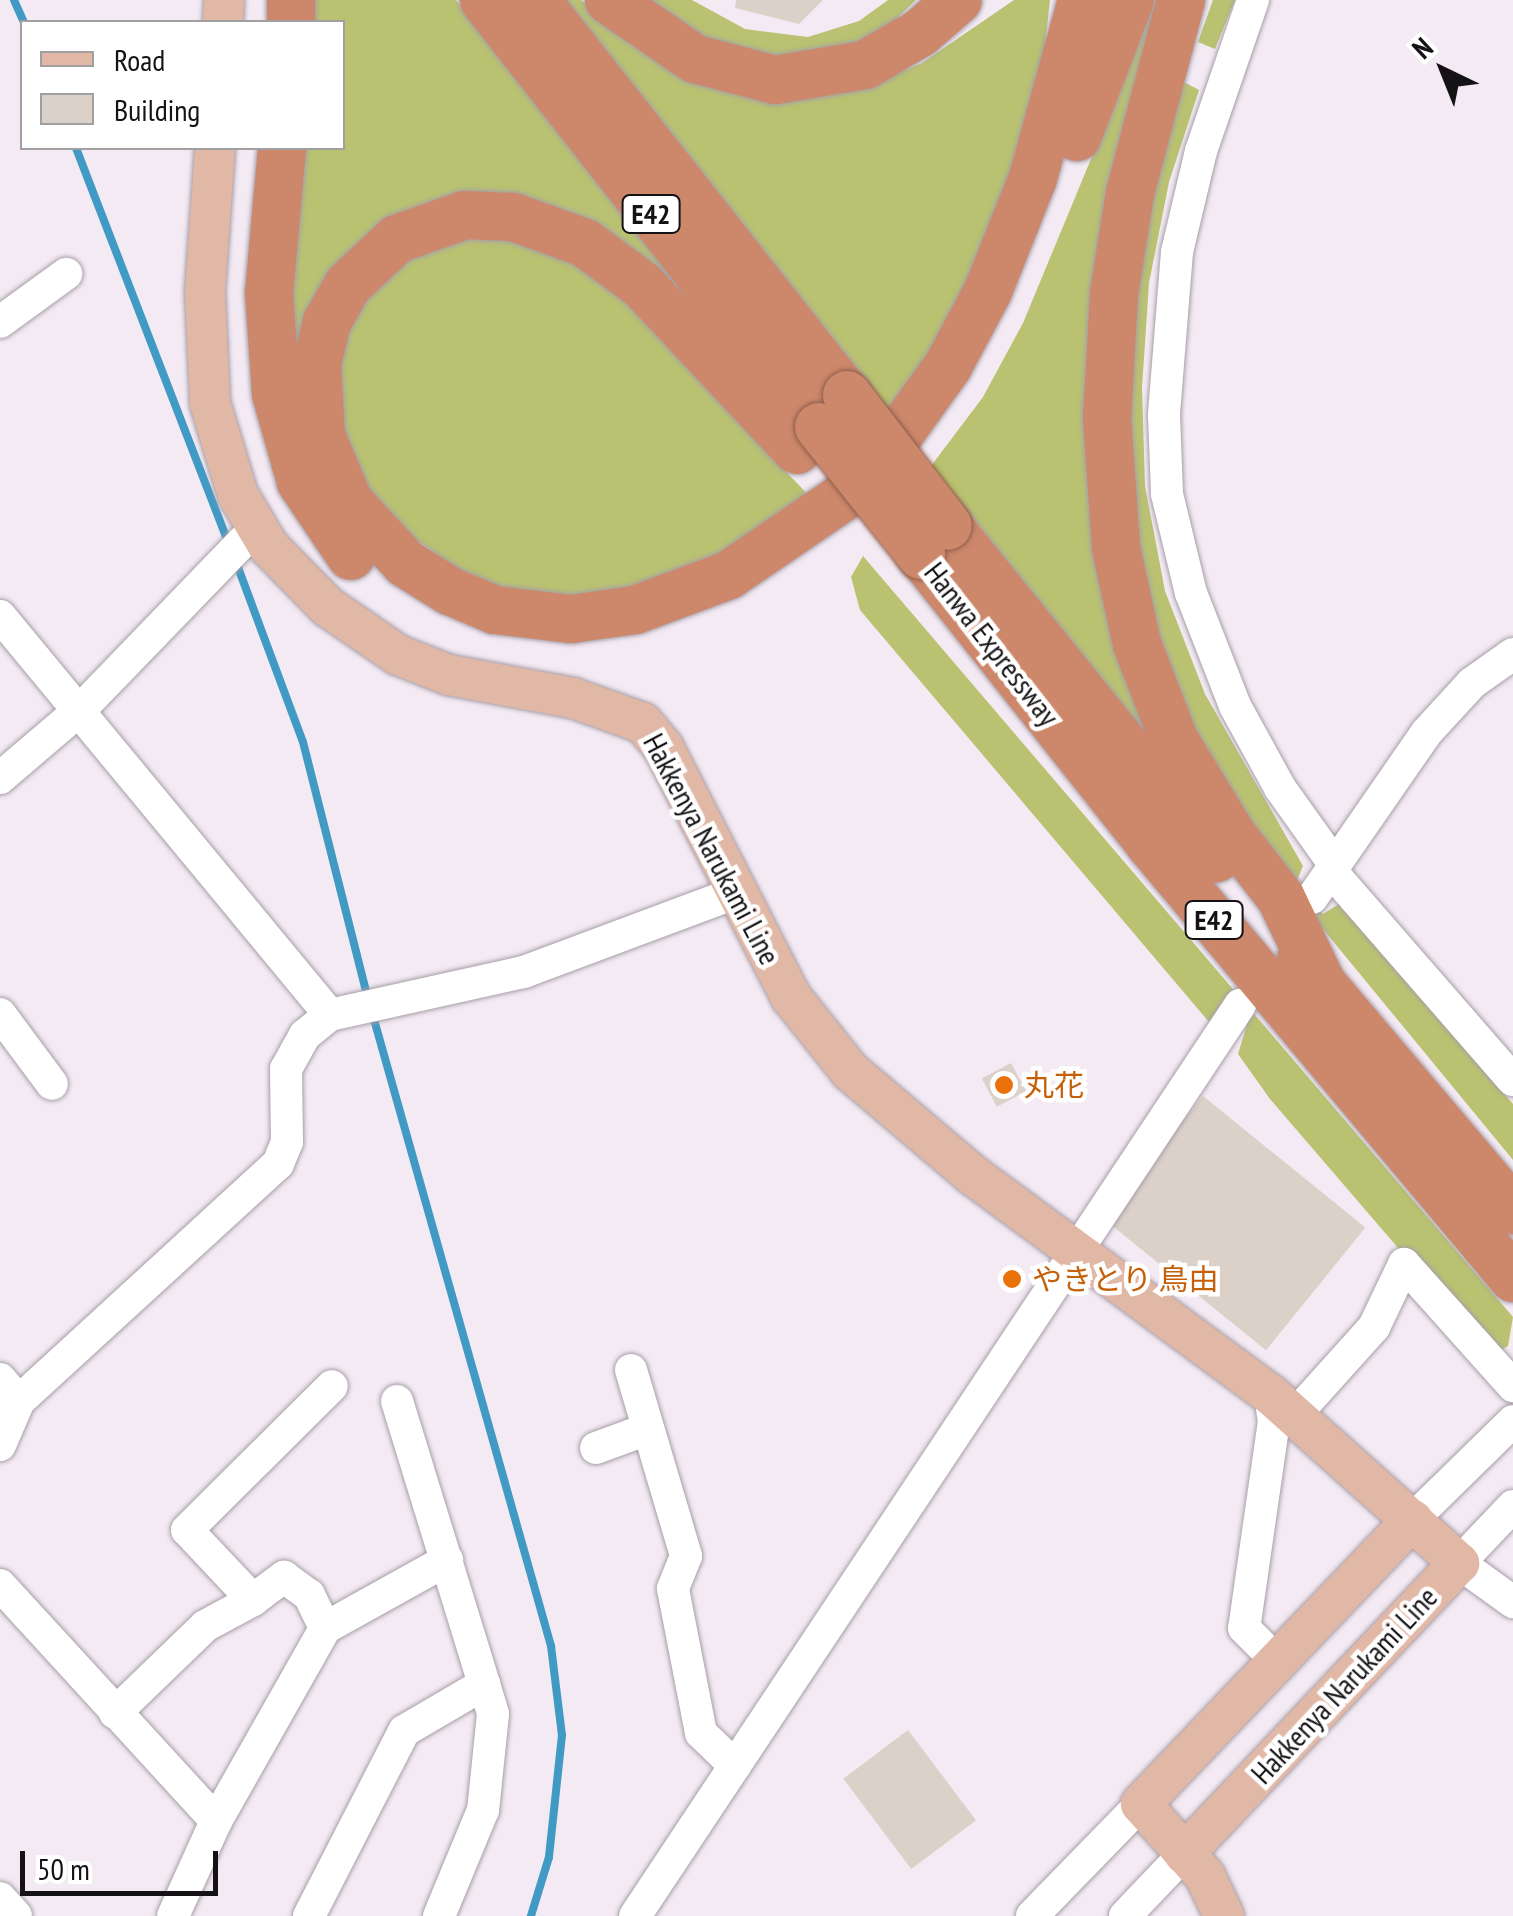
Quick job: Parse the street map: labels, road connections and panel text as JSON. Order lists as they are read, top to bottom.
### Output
{
  "streets": {
    "highway": ["E42", "Hanwa Expressway"],
    "main road": ["Hakkenya Narukami Line"]
  },
  "places": ["丸花", "やきとり 鳥由"],
  "legend": ["Road", "Building"],
  "scale_bar": "50 m",
  "north": "top left"
}
